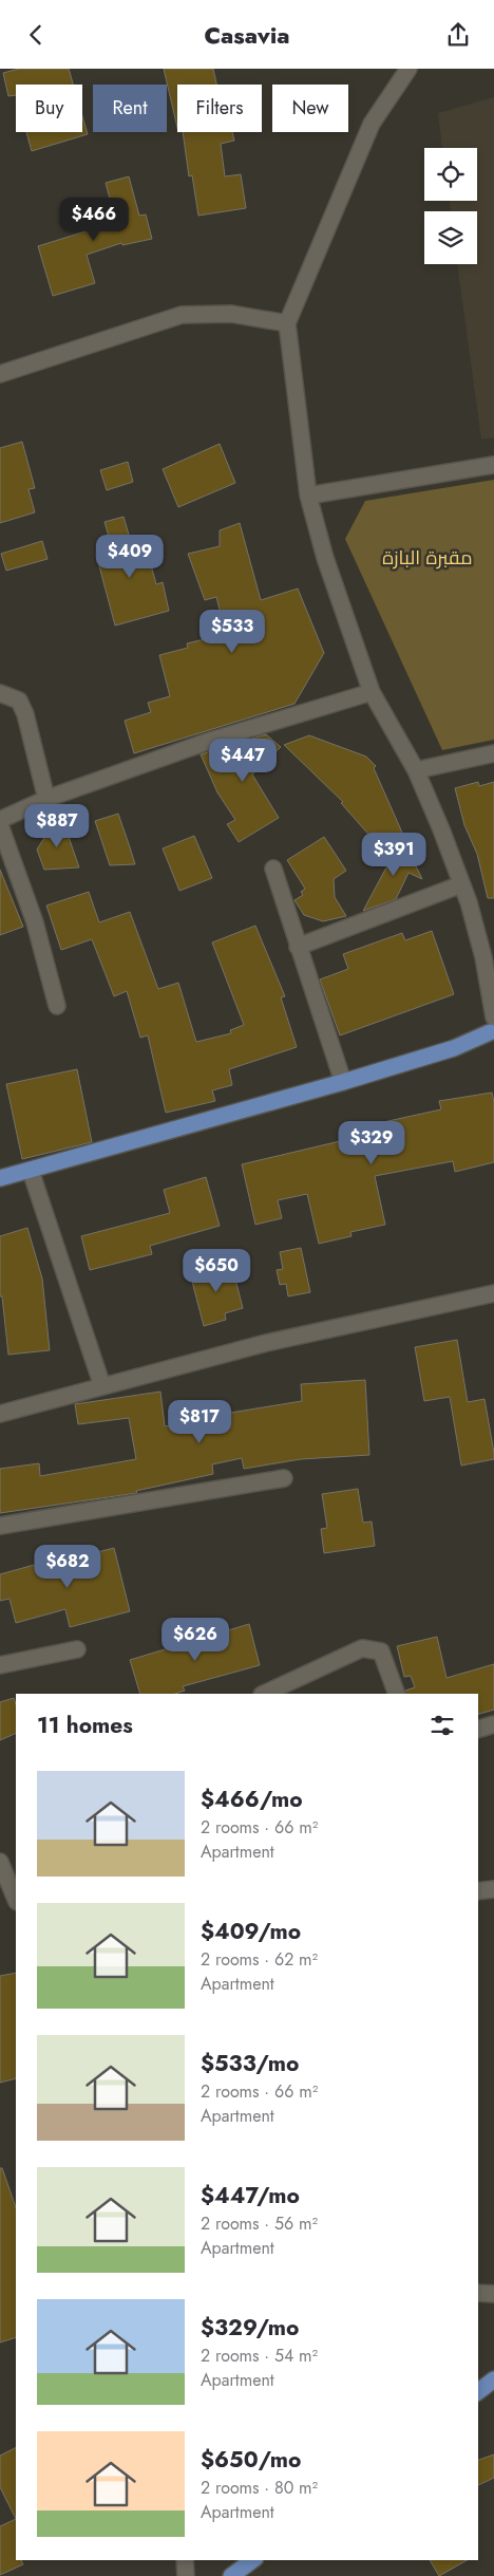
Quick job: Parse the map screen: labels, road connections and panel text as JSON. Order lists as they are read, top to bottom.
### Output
{
  "parks": ["مقبرة البازة"],
  "page": {
    "header": "Casavia",
    "chip": [
      "Buy",
      "Rent",
      "Filters",
      "New"
    ],
    "price": [
      "$466",
      "$409",
      "$533",
      "$447",
      "$887",
      "$391",
      "$329",
      "$650",
      "$817",
      "$682",
      "$626"
    ],
    "heading": "11 homes",
    "list": [
      {
        "name": "$466/mo",
        "note": "2 rooms · 66 m² · Apartment"
      },
      {
        "name": "$409/mo",
        "note": "2 rooms · 62 m² · Apartment"
      },
      {
        "name": "$533/mo",
        "note": "2 rooms · 66 m² · Apartment"
      },
      {
        "name": "$447/mo",
        "note": "2 rooms · 56 m² · Apartment"
      },
      {
        "name": "$329/mo",
        "note": "2 rooms · 54 m² · Apartment"
      },
      {
        "name": "$650/mo",
        "note": "2 rooms · 80 m² · Apartment"
      }
    ]
  }
}
